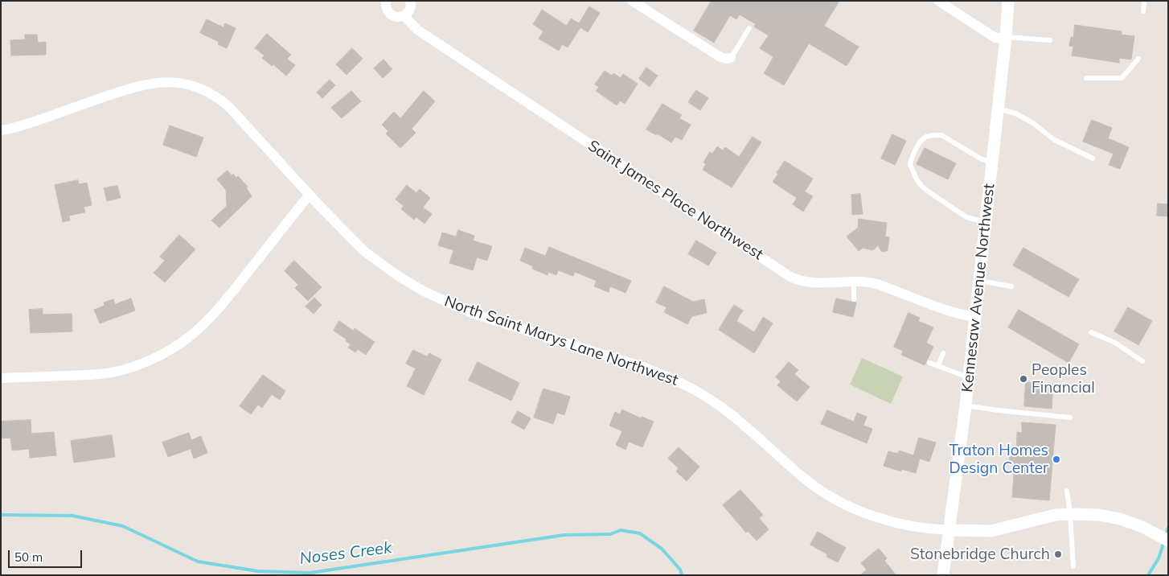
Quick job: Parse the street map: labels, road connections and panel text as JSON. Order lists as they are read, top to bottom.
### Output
{
  "streets": {
    "street": ["Saint James Place Northwest", "Kennesaw Avenue Northwest", "North Saint Marys Lane Northwest"]
  },
  "crossings": [
    ["Saint James Place Northwest", "Kennesaw Avenue Northwest"],
    ["Kennesaw Avenue Northwest", "North Saint Marys Lane Northwest"]
  ],
  "water": ["Noses Creek"],
  "places": ["Peoples Financial", "Traton Homes Design Center", "Stonebridge Church"],
  "scale_bar": "50 m"
}
